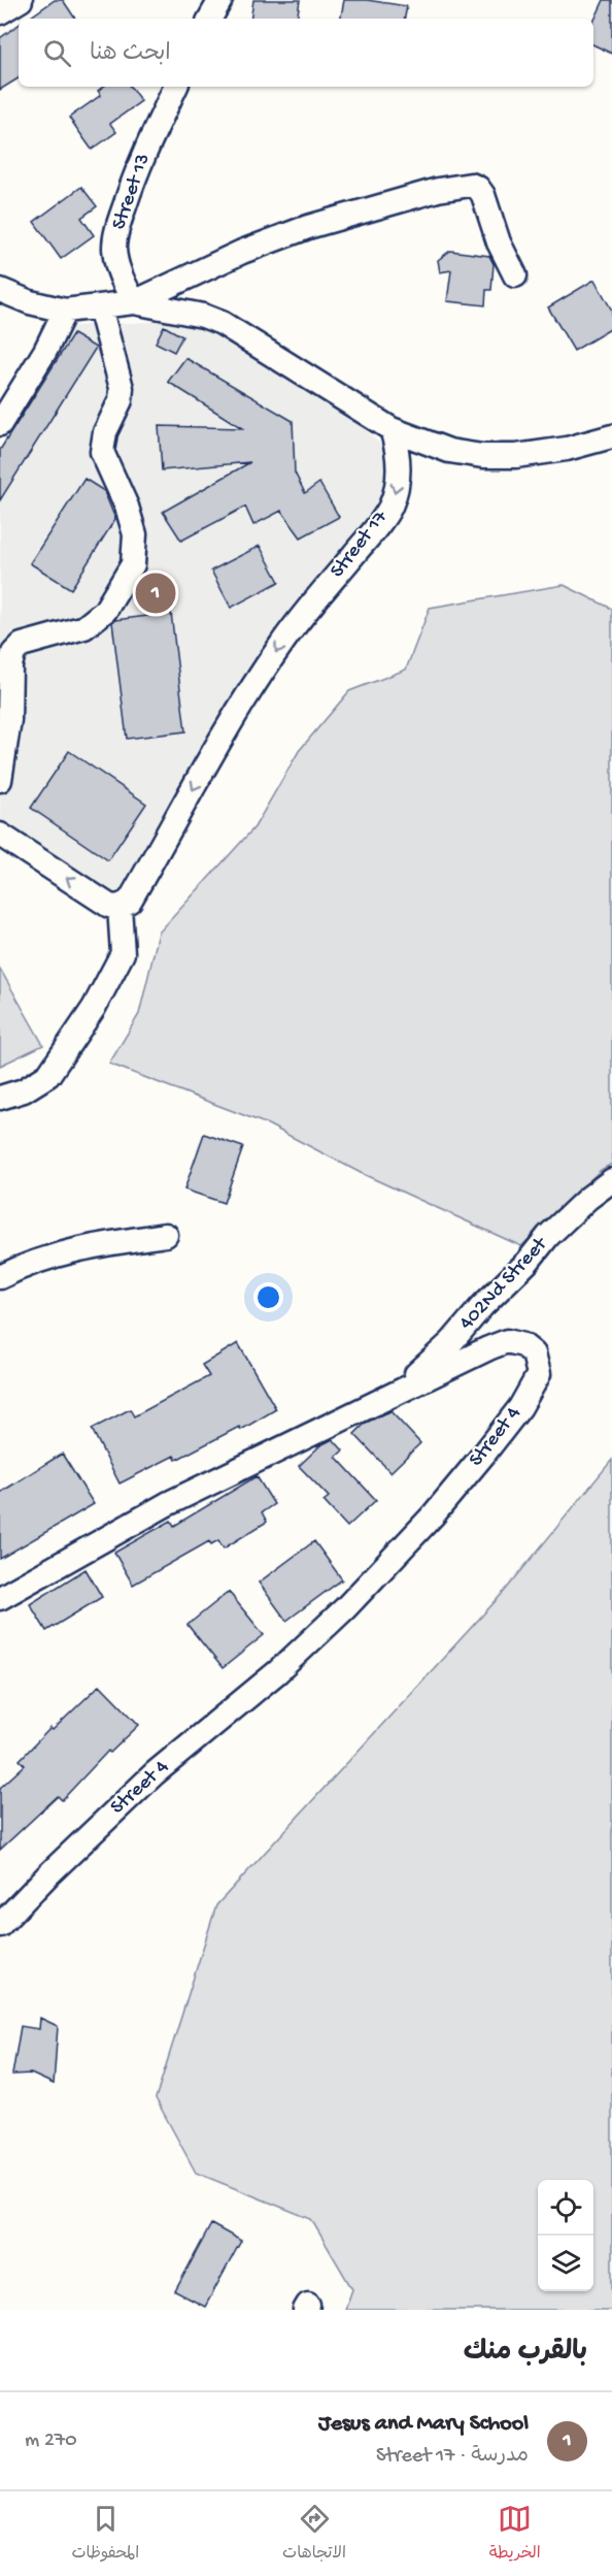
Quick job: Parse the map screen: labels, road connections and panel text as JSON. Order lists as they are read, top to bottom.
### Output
{
  "streets": {
    "street": [
      "Street 13",
      "Street 17",
      "402Nd Street",
      "Street 4"
    ]
  },
  "crossings": [
    ["402Nd Street", "Street 4"]
  ],
  "one_way": ["Street 17"],
  "page": {
    "search": "ابحث هنا",
    "pins": "1",
    "heading": "بالقرب منك",
    "list": [
      {
        "mark": "1",
        "name": "Jesus and Mary School",
        "note": "مدرسة · Street 17",
        "value": "270 m"
      }
    ],
    "nav": ["الخريطة", "الاتجاهات", "المحفوظات"]
  }
}
